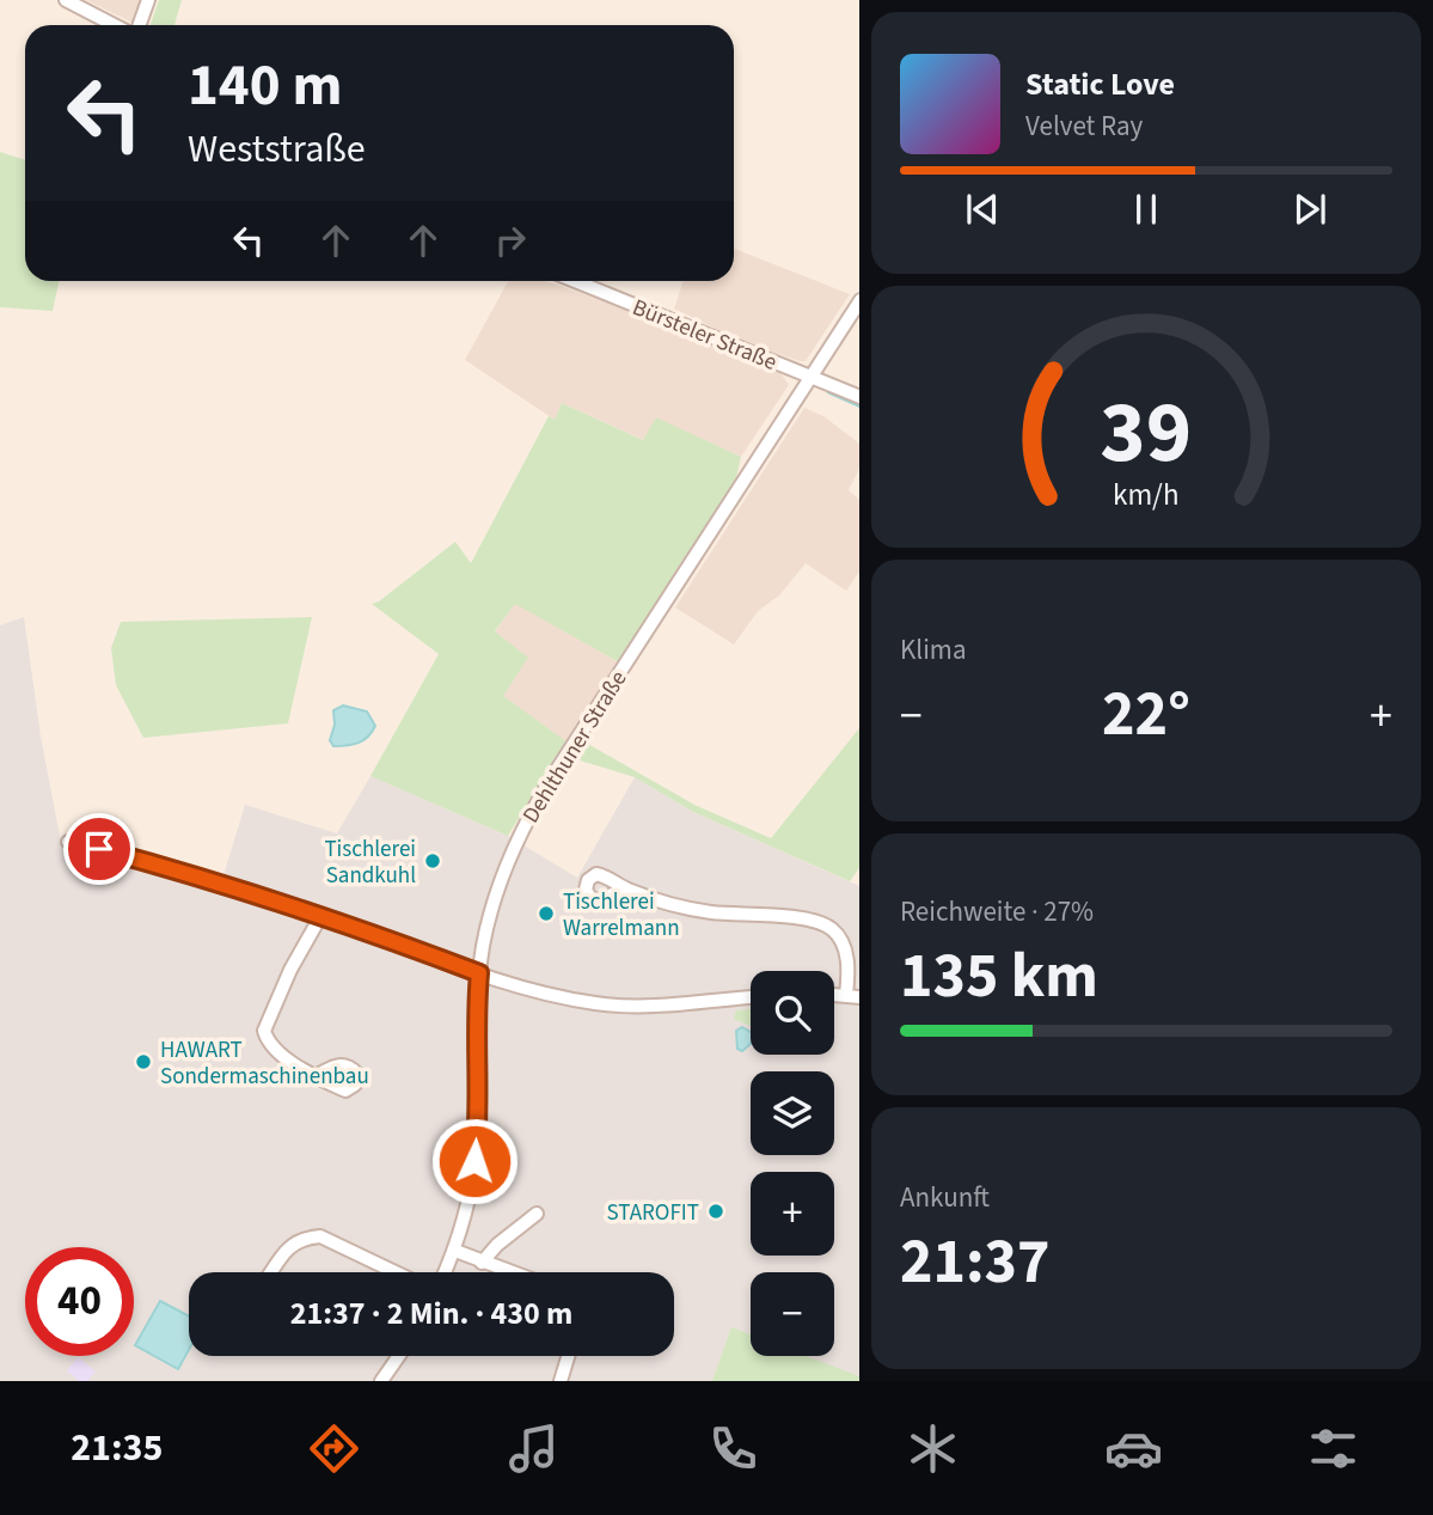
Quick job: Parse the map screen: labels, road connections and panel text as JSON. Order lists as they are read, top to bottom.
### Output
{
  "streets": {
    "street": ["Bürsteler Straße", "Dehlthuner Straße"]
  },
  "crossings": [
    ["Bürsteler Straße", "Dehlthuner Straße"]
  ],
  "places": [
    "Tischlerei Sandkuhl",
    "Tischlerei Warrelmann",
    "HAWART Sondermaschinenbau",
    "STAROFIT"
  ],
  "page": {
    "turn": ["140 m", "Weststraße"],
    "song": ["Static Love", "Velvet Ray"],
    "tile": [
      "Klima",
      ["Reichweite · 27%", "135 km"],
      ["Ankunft", "21:37"]
    ],
    "heat": ["−", "22°", "+"],
    "map_buttons": ["+", "−"],
    "limit": "40",
    "trip": "21:37 · 2 Min. · 430 m",
    "tabs": "21:35",
    "gauge": ["39", "km/h"]
  }
}
